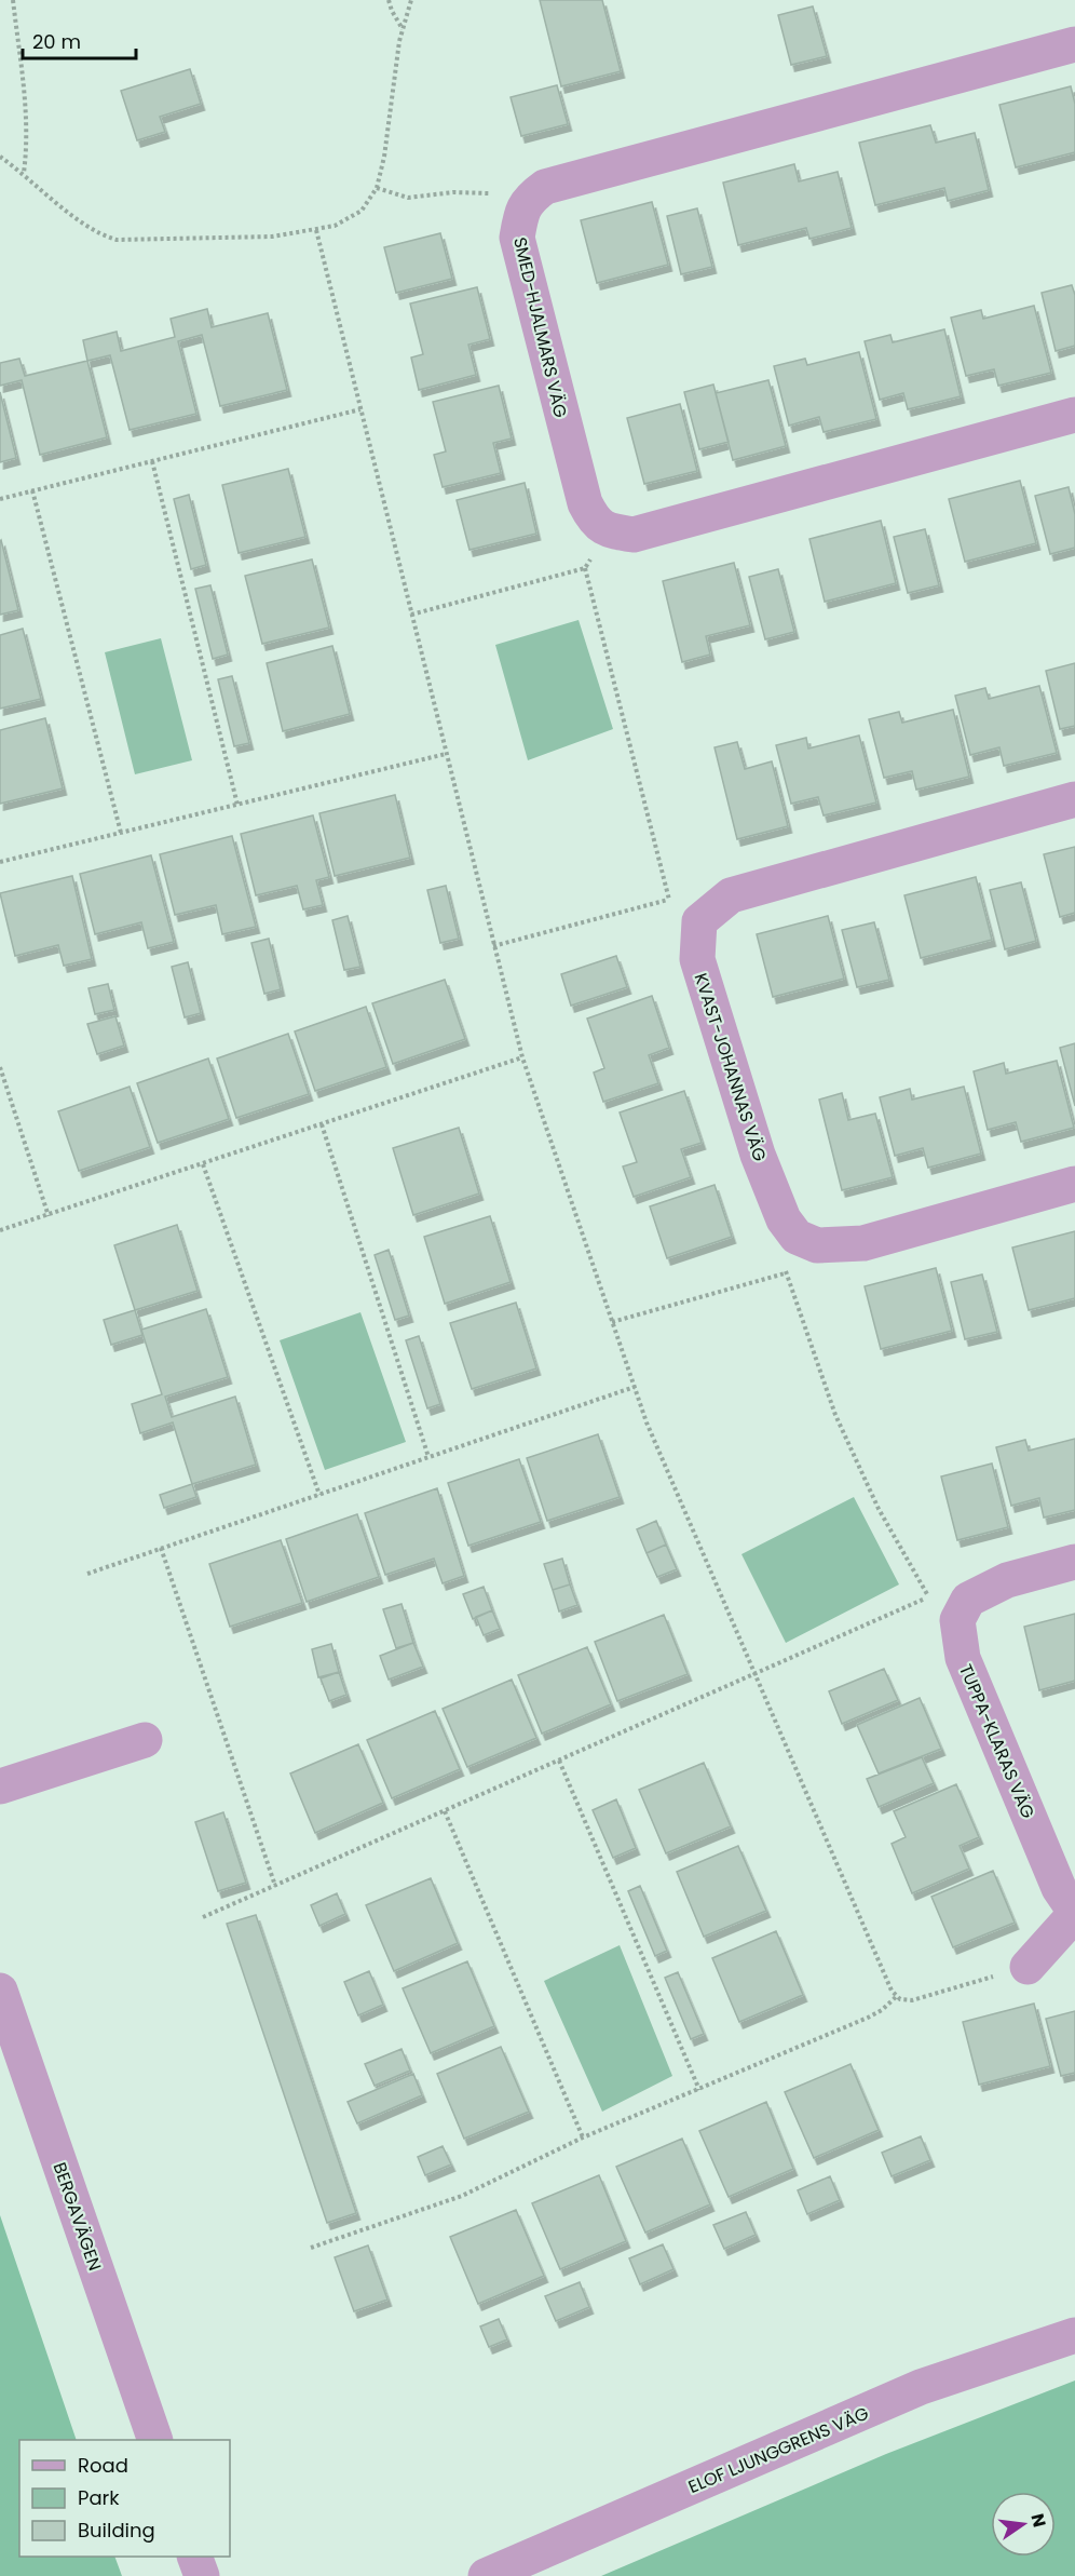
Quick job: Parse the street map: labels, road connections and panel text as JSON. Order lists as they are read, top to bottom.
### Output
{
  "streets": {
    "street": [
      "SMED-HJALMARS VÄG",
      "KVAST-JOHANNAS VÄG",
      "TUPPA-KLARAS VÄG",
      "BERGAVÄGEN",
      "ELOF LJUNGGRENS VÄG"
    ]
  },
  "legend": ["Road", "Park", "Building"],
  "scale_bar": "20 m",
  "north": "right"
}
